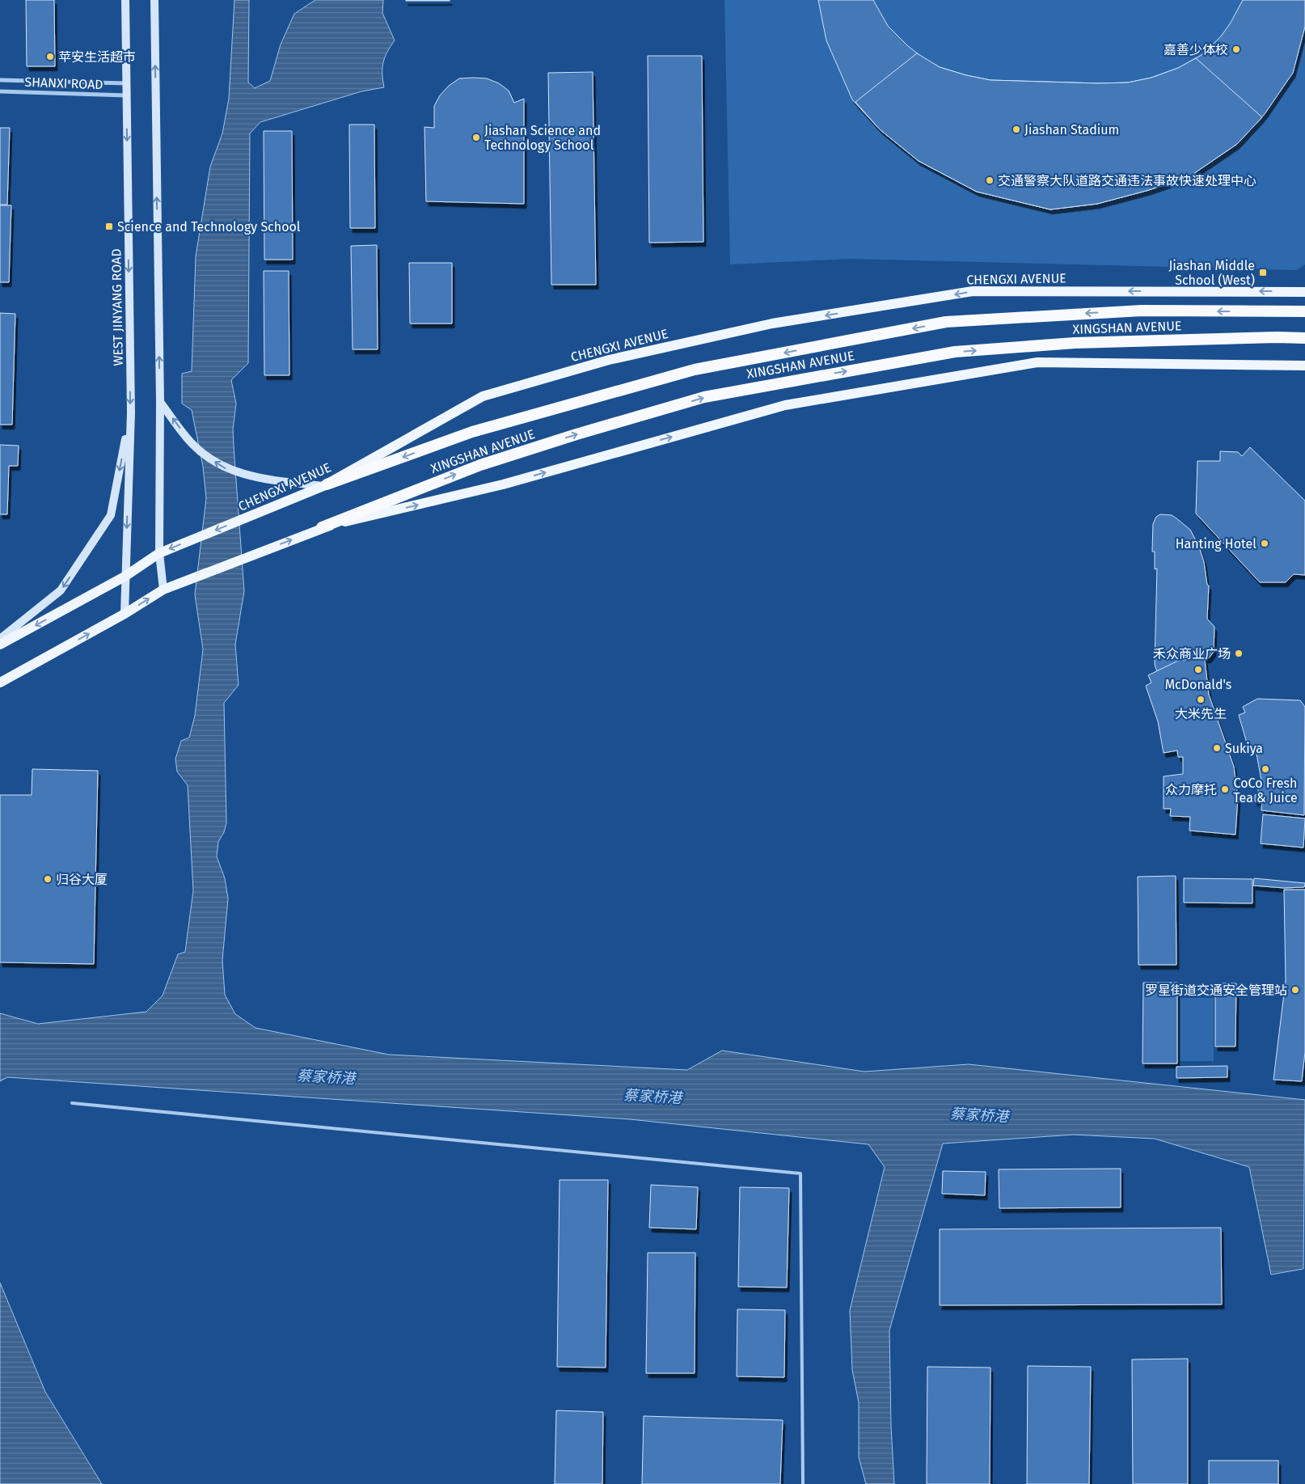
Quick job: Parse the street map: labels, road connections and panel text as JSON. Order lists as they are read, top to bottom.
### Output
{
  "streets": {
    "highway": ["XINGSHAN AVENUE"],
    "main road": ["CHENGXI AVENUE", "WEST JINYANG ROAD"],
    "street": ["SHANXI ROAD"]
  },
  "crossings": [
    ["SHANXI ROAD", "WEST JINYANG ROAD"],
    ["CHENGXI AVENUE", "WEST JINYANG ROAD"],
    ["CHENGXI AVENUE", "XINGSHAN AVENUE"]
  ],
  "water": ["蔡家桥港"],
  "places": {
    "other": [
      "嘉善少体校",
      "苹安生活超市",
      "Jiashan Stadium",
      "Jiashan Science and Technology School",
      "交通警察大队道路交通违法事故快速处理中心",
      "Hanting Hotel",
      "禾众商业广场",
      "McDonald's",
      "大米先生",
      "Sukiya",
      "CoCo Fresh Tea & Juice",
      "众力摩托",
      "归谷大厦",
      "罗星街道交通安全管理站"
    ],
    "transit": ["Science and Technology School", "Jiashan Middle School (West)"]
  }
}
